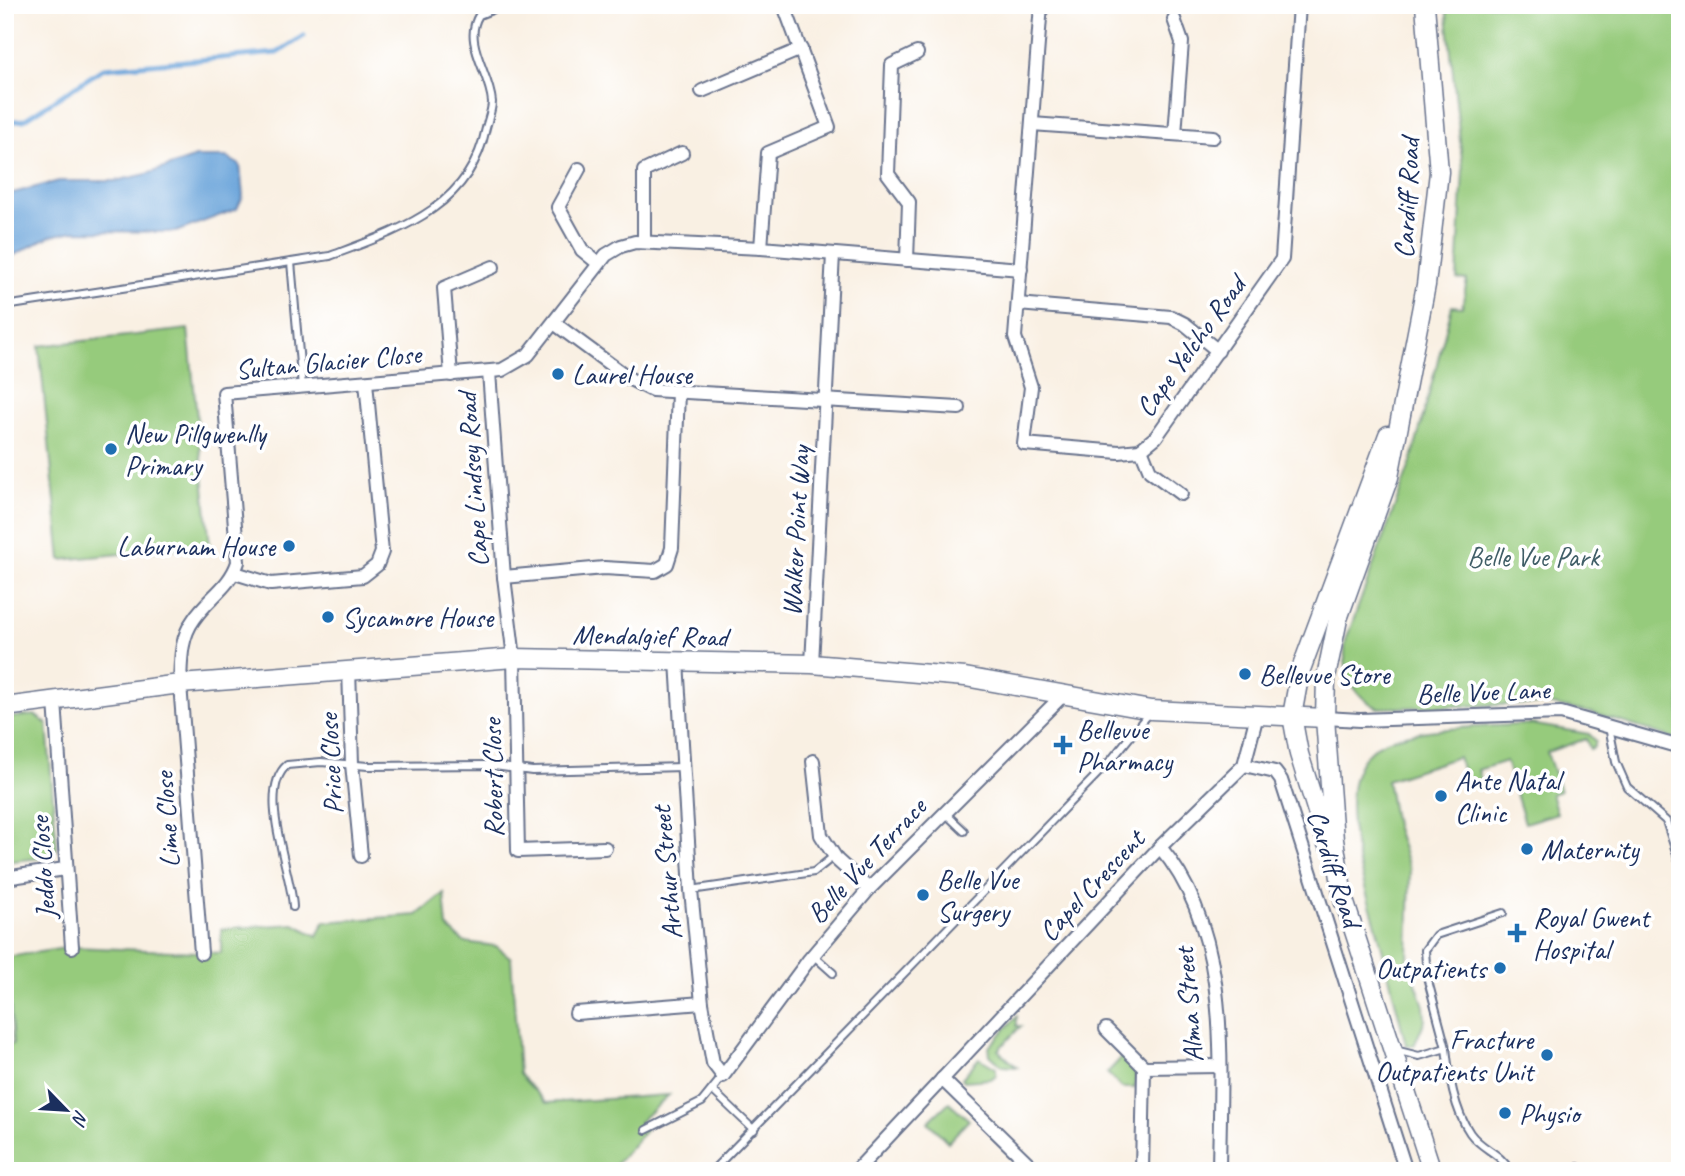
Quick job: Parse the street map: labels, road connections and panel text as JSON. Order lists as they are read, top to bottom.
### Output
{
  "streets": {
    "main road": ["Cardiff Road", "Mendalgief Road"],
    "street": [
      "Cape Yelcho Road",
      "Sultan Glacier Close",
      "Cape Lindsey Road",
      "Walker Point Way",
      "Belle Vue Lane",
      "Price Close",
      "Robert Close",
      "Lime Close",
      "Belle Vue Terrace",
      "Jeddo Close",
      "Arthur Street",
      "Capel Crescent",
      "Alma Street"
    ]
  },
  "crossings": [
    ["Cardiff Road", "Mendalgief Road"],
    ["Cardiff Road", "Belle Vue Lane"],
    ["Cardiff Road", "Capel Crescent"],
    ["Cape Yelcho Road", "Cape Lindsey Road"],
    ["Sultan Glacier Close", "Cape Lindsey Road"],
    ["Cape Lindsey Road", "Walker Point Way"],
    ["Cape Lindsey Road", "Mendalgief Road"],
    ["Cape Lindsey Road", "Robert Close"],
    ["Walker Point Way", "Mendalgief Road"],
    ["Mendalgief Road", "Price Close"],
    ["Mendalgief Road", "Robert Close"],
    ["Mendalgief Road", "Lime Close"],
    ["Mendalgief Road", "Belle Vue Terrace"],
    ["Mendalgief Road", "Jeddo Close"],
    ["Mendalgief Road", "Arthur Street"],
    ["Belle Vue Terrace", "Arthur Street"],
    ["Capel Crescent", "Alma Street"]
  ],
  "parks": ["Belle Vue Park"],
  "places": {
    "other": [
      "Laurel House",
      "New Pillgwenlly Primary",
      "Laburnam House",
      "Sycamore House",
      "Bellevue Store",
      "Ante Natal Clinic",
      "Maternity",
      "Belle Vue Surgery",
      "Outpatients",
      "Fracture Outpatients Unit",
      "Physio"
    ],
    "health": ["Bellevue Pharmacy", "Royal Gwent Hospital"]
  },
  "north": "bottom right"
}
